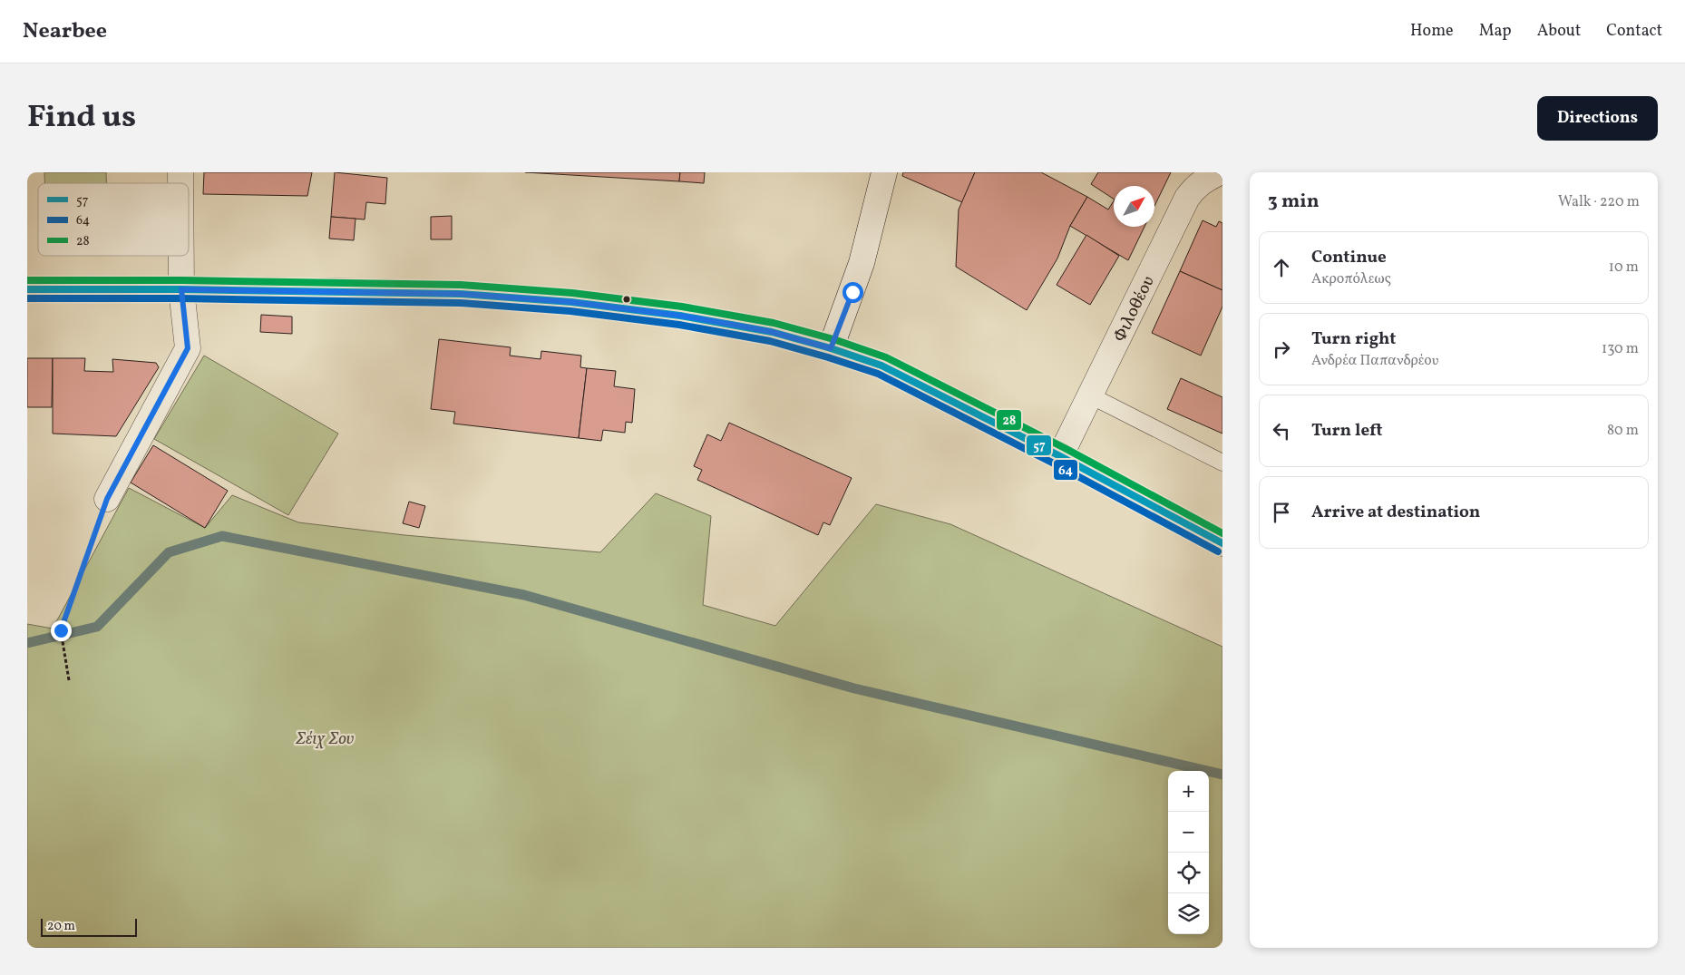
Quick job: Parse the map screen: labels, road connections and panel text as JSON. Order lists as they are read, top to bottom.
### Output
{
  "streets": {
    "main road": ["Φιλοθέου"]
  },
  "parks": ["Σέιχ Σου"],
  "lines": ["transit line 28", "transit line 57", "transit line 64"],
  "legend": ["57", "64", "28"],
  "scale_bar": "20 m",
  "north": "top right",
  "page": {
    "header": "Nearbee",
    "nav": [
      "Home",
      "Map",
      "About",
      "Contact"
    ],
    "title": "Find us",
    "buttons": "Directions",
    "heading": ["3 min", "Walk · 220 m"],
    "list": [
      ["Continue", "Ακροπόλεως", "10 m"],
      ["Turn right", "Ανδρέα Παπανδρέου", "130 m"],
      ["Turn left", "80 m"],
      "Arrive at destination"
    ],
    "map_buttons": ["+", "−"],
    "scale": "20 m"
  }
}
